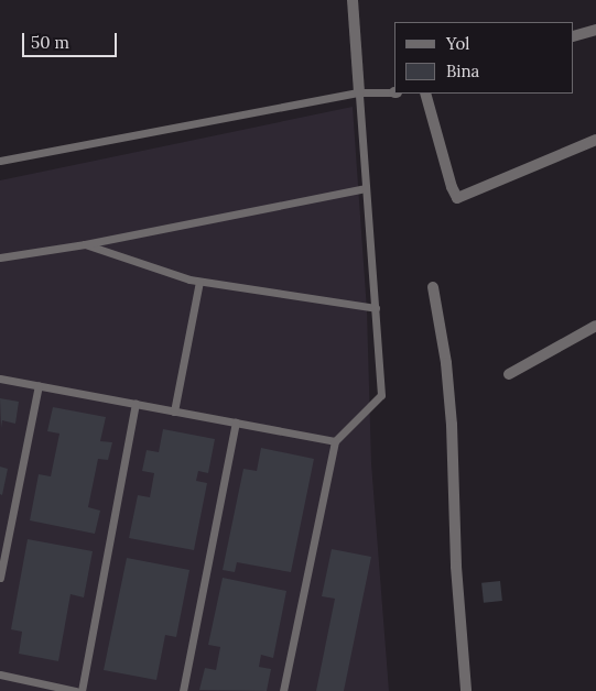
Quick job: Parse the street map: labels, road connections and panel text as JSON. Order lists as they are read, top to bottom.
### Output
{
  "legend": ["Yol", "Bina"],
  "scale_bar": "50 m"
}
